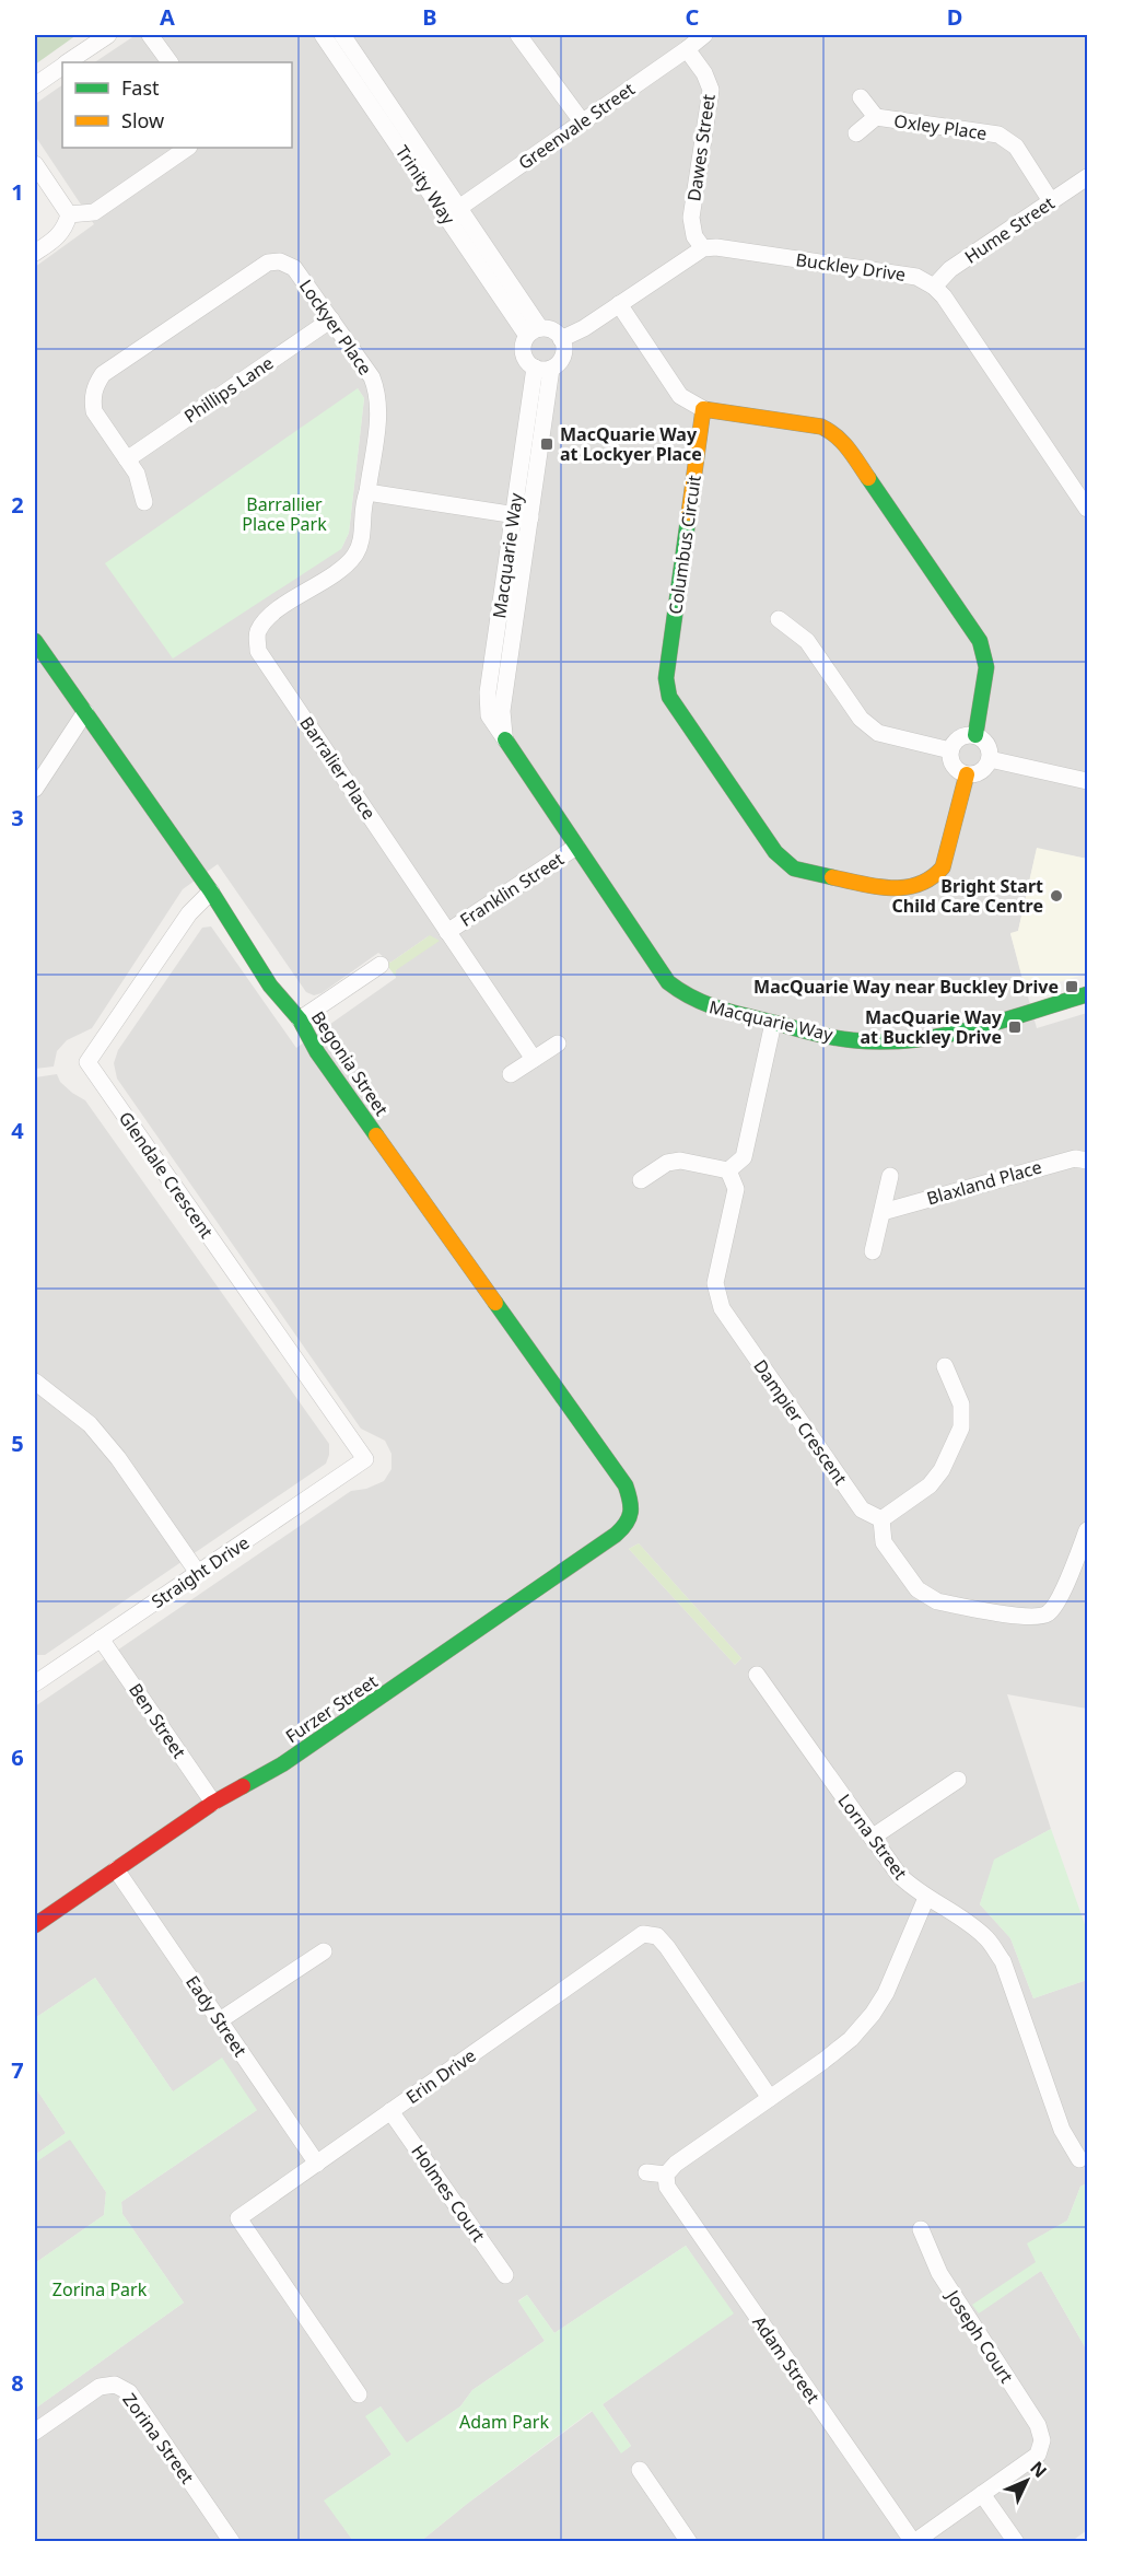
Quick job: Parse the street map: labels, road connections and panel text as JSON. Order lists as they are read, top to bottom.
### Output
{
  "streets": {
    "street": [
      "Greenvale Street",
      "Oxley Place",
      "Dawes Street",
      "Trinity Way",
      "Hume Street",
      "Buckley Drive",
      "Lockyer Place",
      "Phillips Lane",
      "Columbus Circuit",
      "Macquarie Way",
      "Barralier Place",
      "Franklin Street",
      "Begonia Street",
      "Glendale Crescent",
      "Blaxland Place",
      "Dampier Crescent",
      "Straight Drive",
      "Furzer Street",
      "Ben Street",
      "Lorna Street",
      "Eady Street",
      "Erin Drive",
      "Holmes Court",
      "Joseph Court",
      "Adam Street",
      "Zorina Street"
    ]
  },
  "crossings": [
    ["Greenvale Street", "Dawes Street"],
    ["Greenvale Street", "Trinity Way"],
    ["Oxley Place", "Hume Street"],
    ["Dawes Street", "Buckley Drive"],
    ["Trinity Way", "Macquarie Way"],
    ["Hume Street", "Buckley Drive"],
    ["Lockyer Place", "Phillips Lane"],
    ["Lockyer Place", "Barralier Place"],
    ["Macquarie Way", "Franklin Street"],
    ["Barralier Place", "Franklin Street"],
    ["Begonia Street", "Glendale Crescent"],
    ["Begonia Street", "Furzer Street"],
    ["Glendale Crescent", "Straight Drive"],
    ["Straight Drive", "Ben Street"],
    ["Furzer Street", "Ben Street"],
    ["Furzer Street", "Eady Street"],
    ["Eady Street", "Erin Drive"],
    ["Erin Drive", "Holmes Court"]
  ],
  "parks": ["Barrallier Place Park", "Zorina Park", "Adam Park"],
  "places": {
    "transit": ["MacQuarie Way at Lockyer Place", "MacQuarie Way near Buckley Drive", "MacQuarie Way at Buckley Drive"],
    "other": ["Bright Start Child Care Centre"]
  },
  "legend": ["Fast", "Slow"],
  "north": "top right",
  "grid": {
    "columns": [
      "A",
      "B",
      "C",
      "D"
    ],
    "rows": [
      "1",
      "2",
      "3",
      "4",
      "5",
      "6",
      "7",
      "8"
    ]
  }
}
